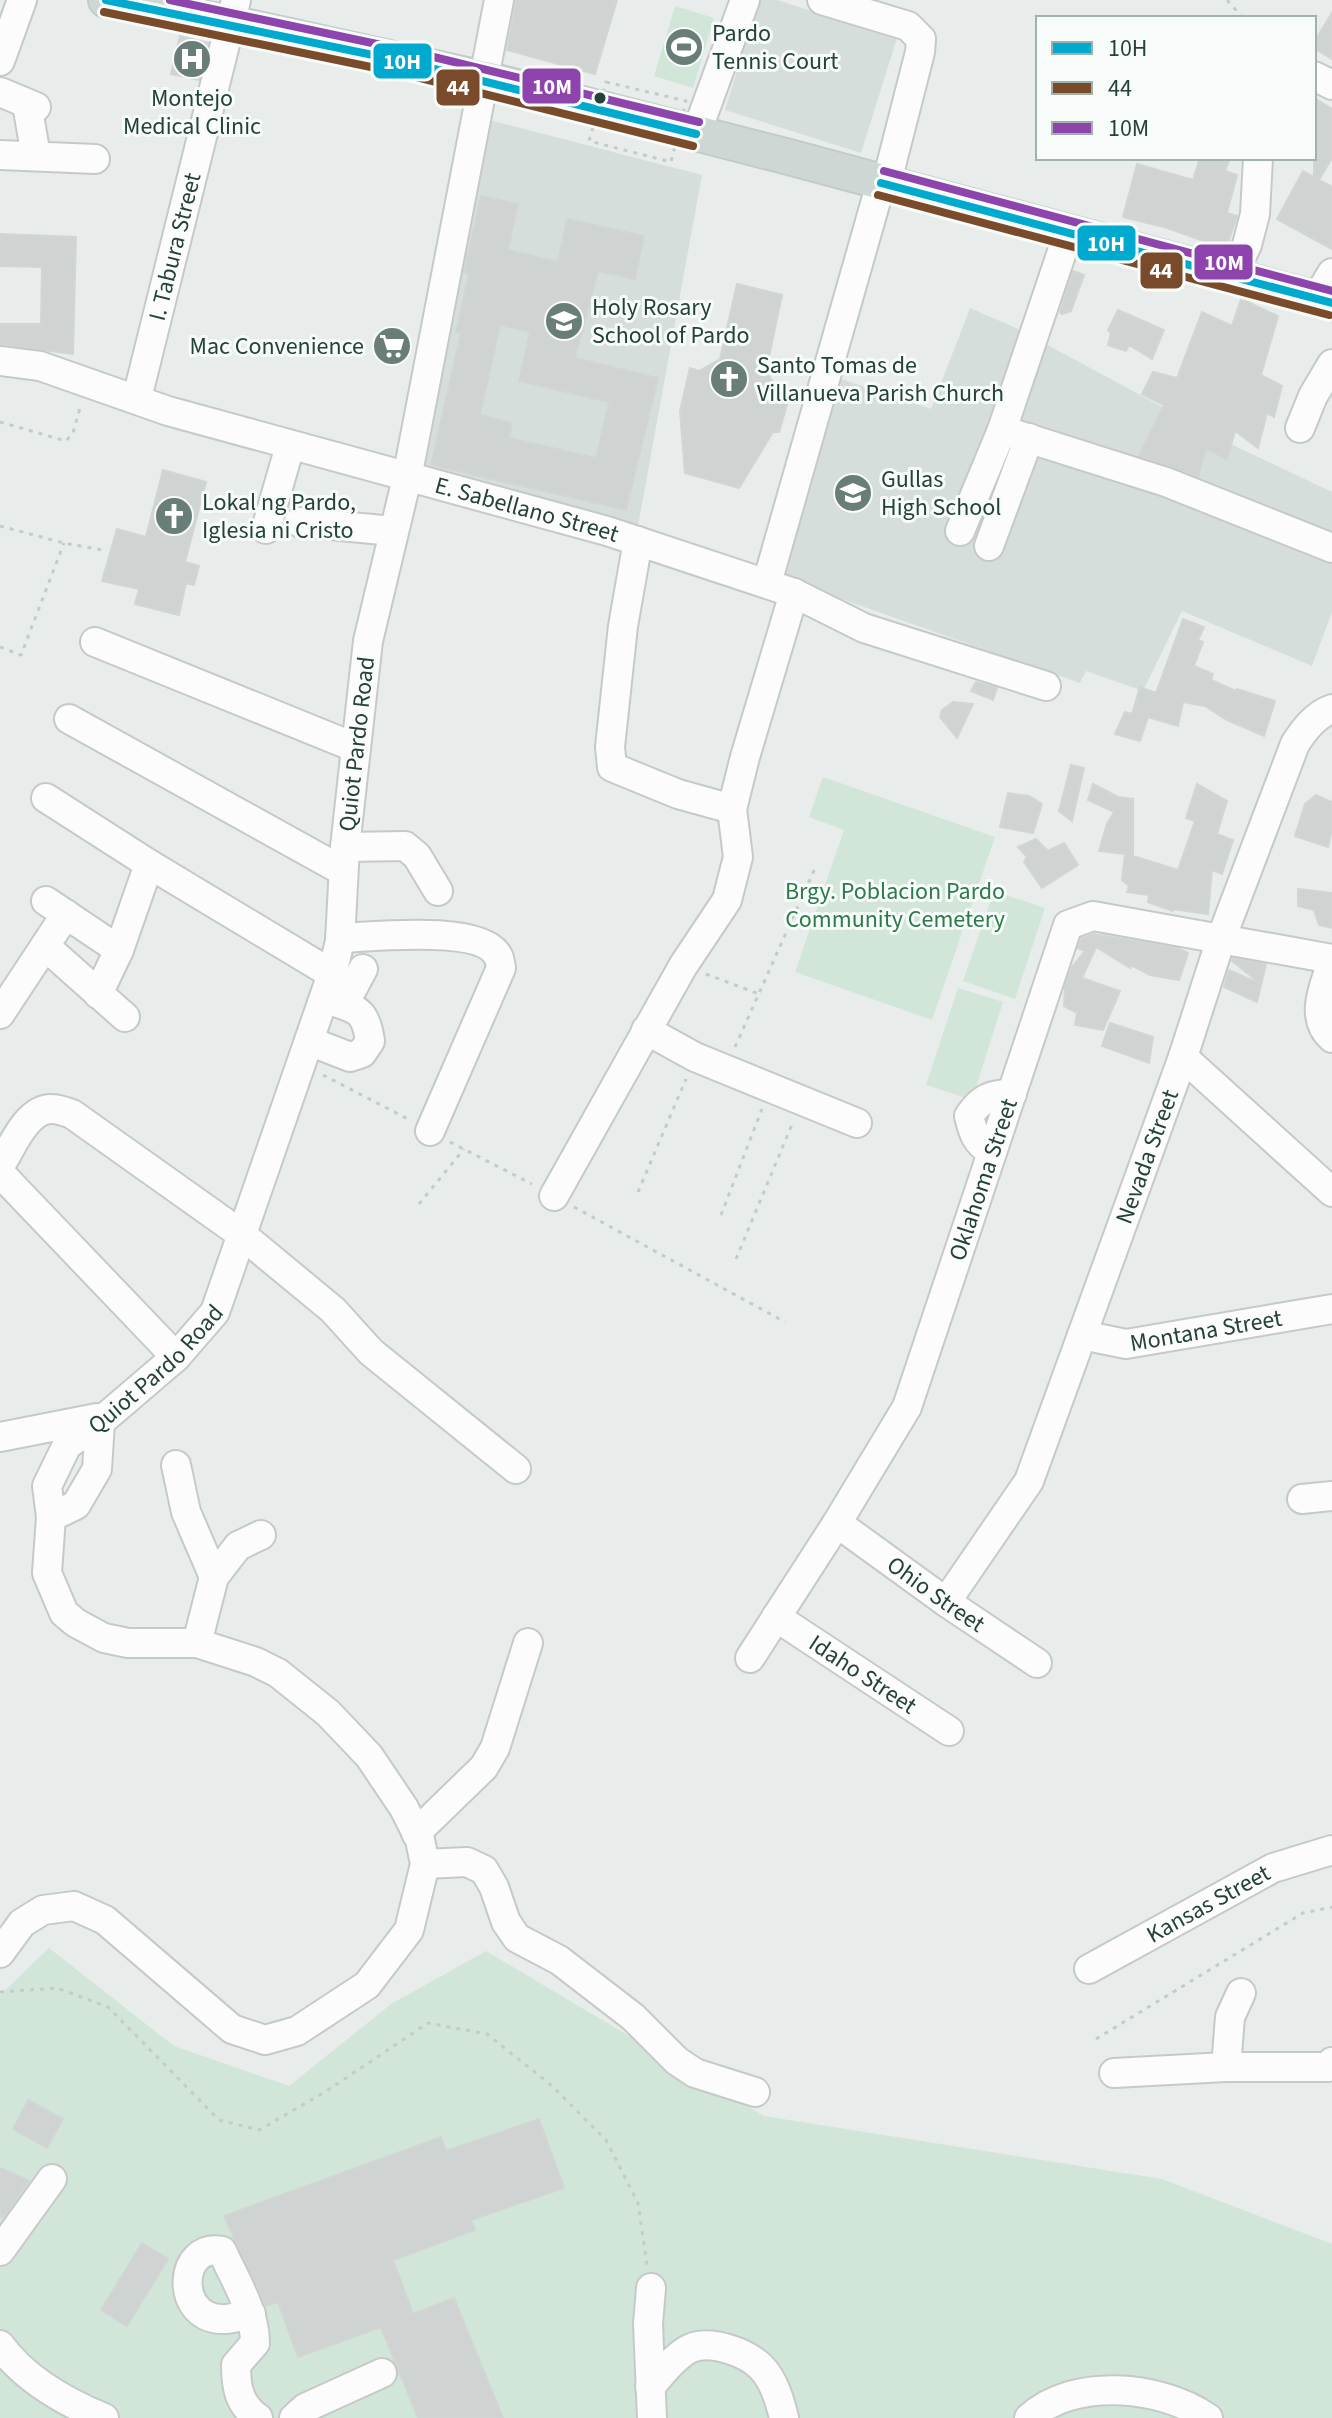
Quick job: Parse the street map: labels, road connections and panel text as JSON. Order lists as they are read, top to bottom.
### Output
{
  "streets": {
    "street": [
      "I. Tabura Street",
      "E. Sabellano Street",
      "Quiot Pardo Road",
      "Nevada Street",
      "Oklahoma Street",
      "Montana Street",
      "Ohio Street",
      "Idaho Street",
      "Kansas Street"
    ]
  },
  "crossings": [
    ["I. Tabura Street", "E. Sabellano Street"],
    ["E. Sabellano Street", "Quiot Pardo Road"],
    ["Nevada Street", "Oklahoma Street"],
    ["Nevada Street", "Montana Street"],
    ["Nevada Street", "Ohio Street"],
    ["Oklahoma Street", "Ohio Street"],
    ["Oklahoma Street", "Idaho Street"]
  ],
  "parks": ["Brgy. Poblacion Pardo Community Cemetery"],
  "places": {
    "sports": ["Pardo Tennis Court"],
    "hospital": ["Montejo Medical Clinic"],
    "school or university": ["Holy Rosary School of Pardo", "Gullas High School"],
    "supermarket": ["Mac Convenience"],
    "church": ["Santo Tomas de Villanueva Parish Church", "Lokal ng Pardo, Iglesia ni Cristo"]
  },
  "lines": ["transit line 10H", "transit line 10M", "transit line 44"],
  "legend": ["10H", "44", "10M"]
}
